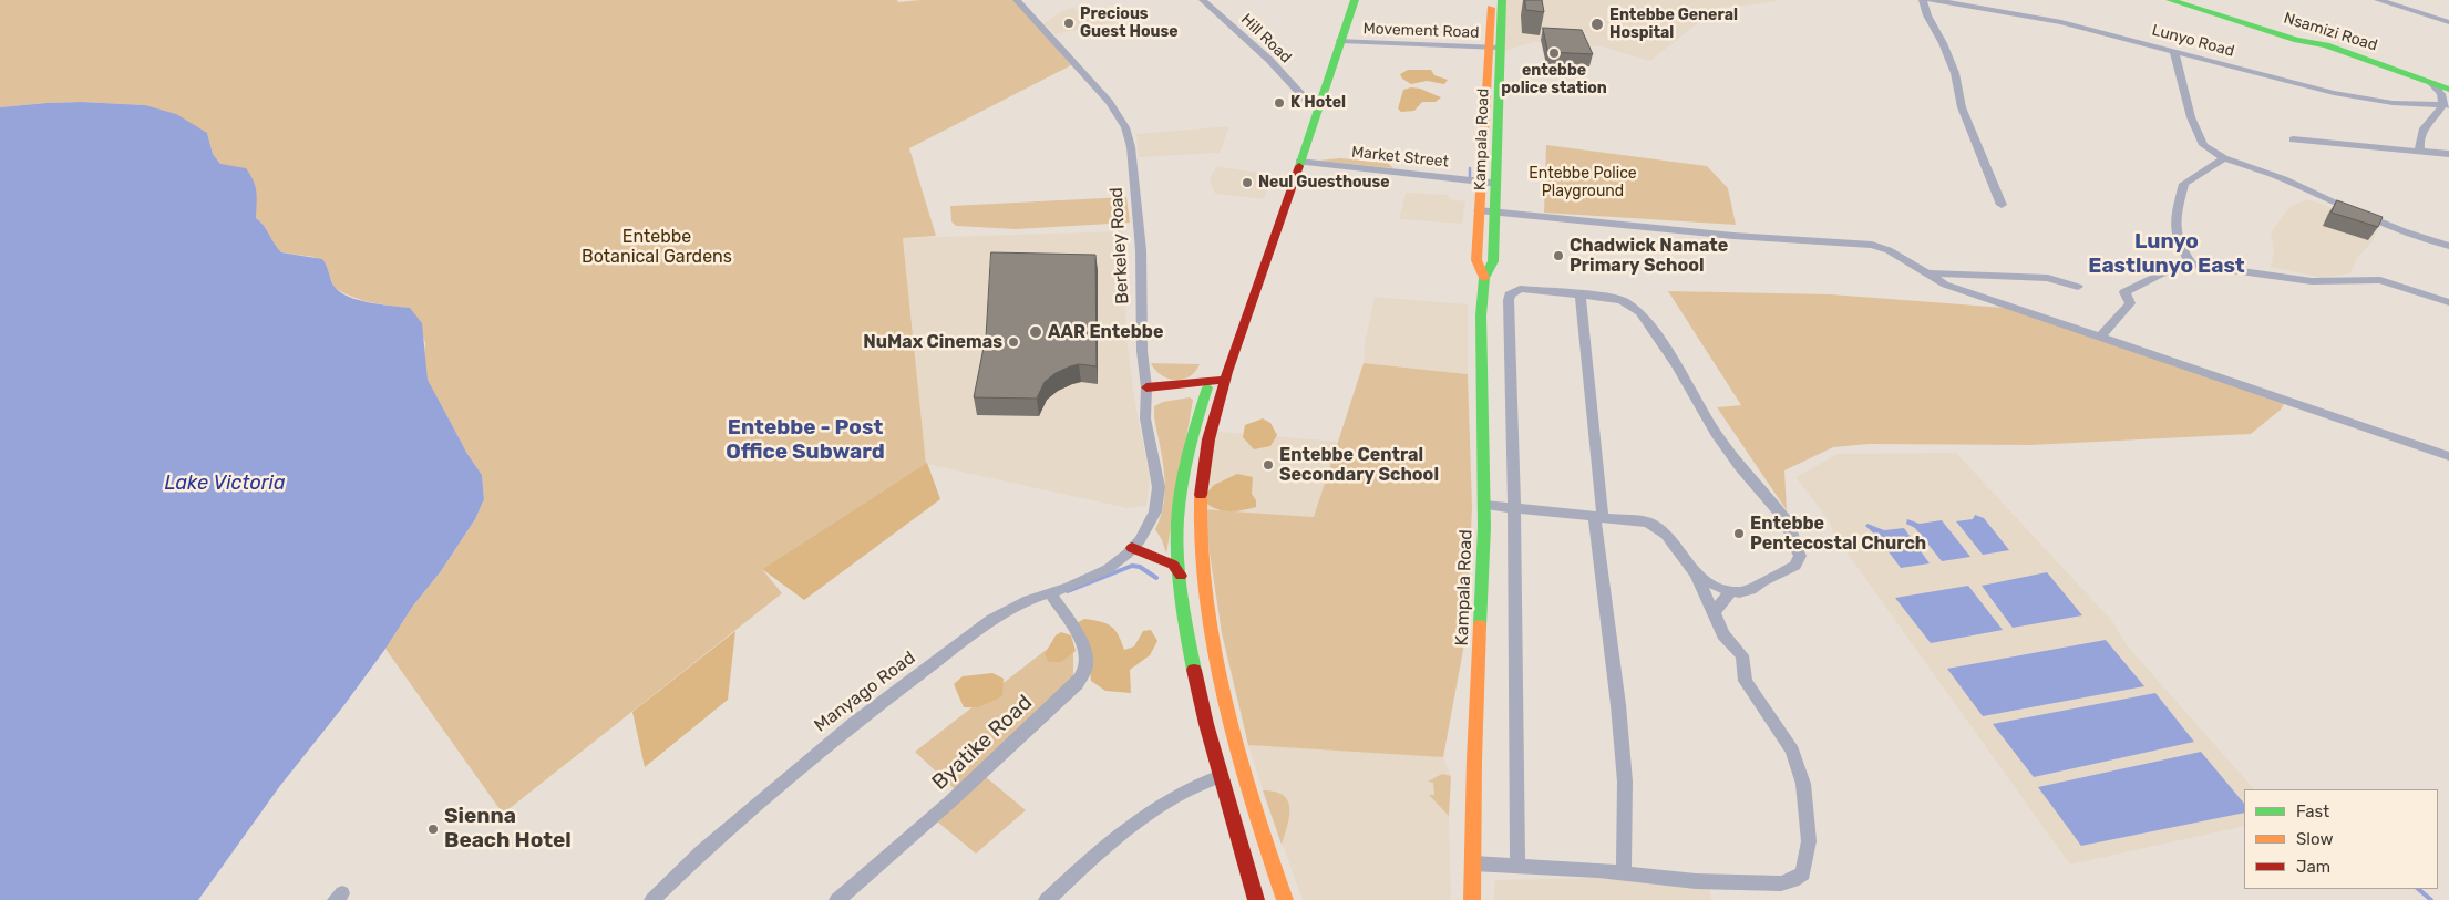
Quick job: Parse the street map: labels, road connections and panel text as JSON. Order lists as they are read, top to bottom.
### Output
{
  "streets": {
    "main road": ["Nsamizi Road", "Kampala Road"],
    "street": [
      "Movement Road",
      "Hill Road",
      "Lunyo Road",
      "Market Street",
      "Berkeley Road",
      "Manyago Road",
      "Byatike Road"
    ]
  },
  "crossings": [
    ["Movement Road", "Kampala Road"],
    ["Kampala Road", "Market Street"],
    ["Berkeley Road", "Manyago Road"],
    ["Manyago Road", "Byatike Road"]
  ],
  "districts": ["Lunyo Eastlunyo East", "Entebbe - Post Office Subward"],
  "water": ["Lake Victoria"],
  "parks": ["Entebbe Police Playground", "Entebbe Botanical Gardens"],
  "places": [
    "Precious Guest House",
    "Entebbe General Hospital",
    "entebbe police station",
    "K Hotel",
    "Neul Guesthouse",
    "Chadwick Namate Primary School",
    "AAR Entebbe",
    "NuMax Cinemas",
    "Entebbe Central Secondary School",
    "Entebbe Pentecostal Church",
    "Sienna Beach Hotel"
  ],
  "legend": ["Fast", "Slow", "Jam"]
}
